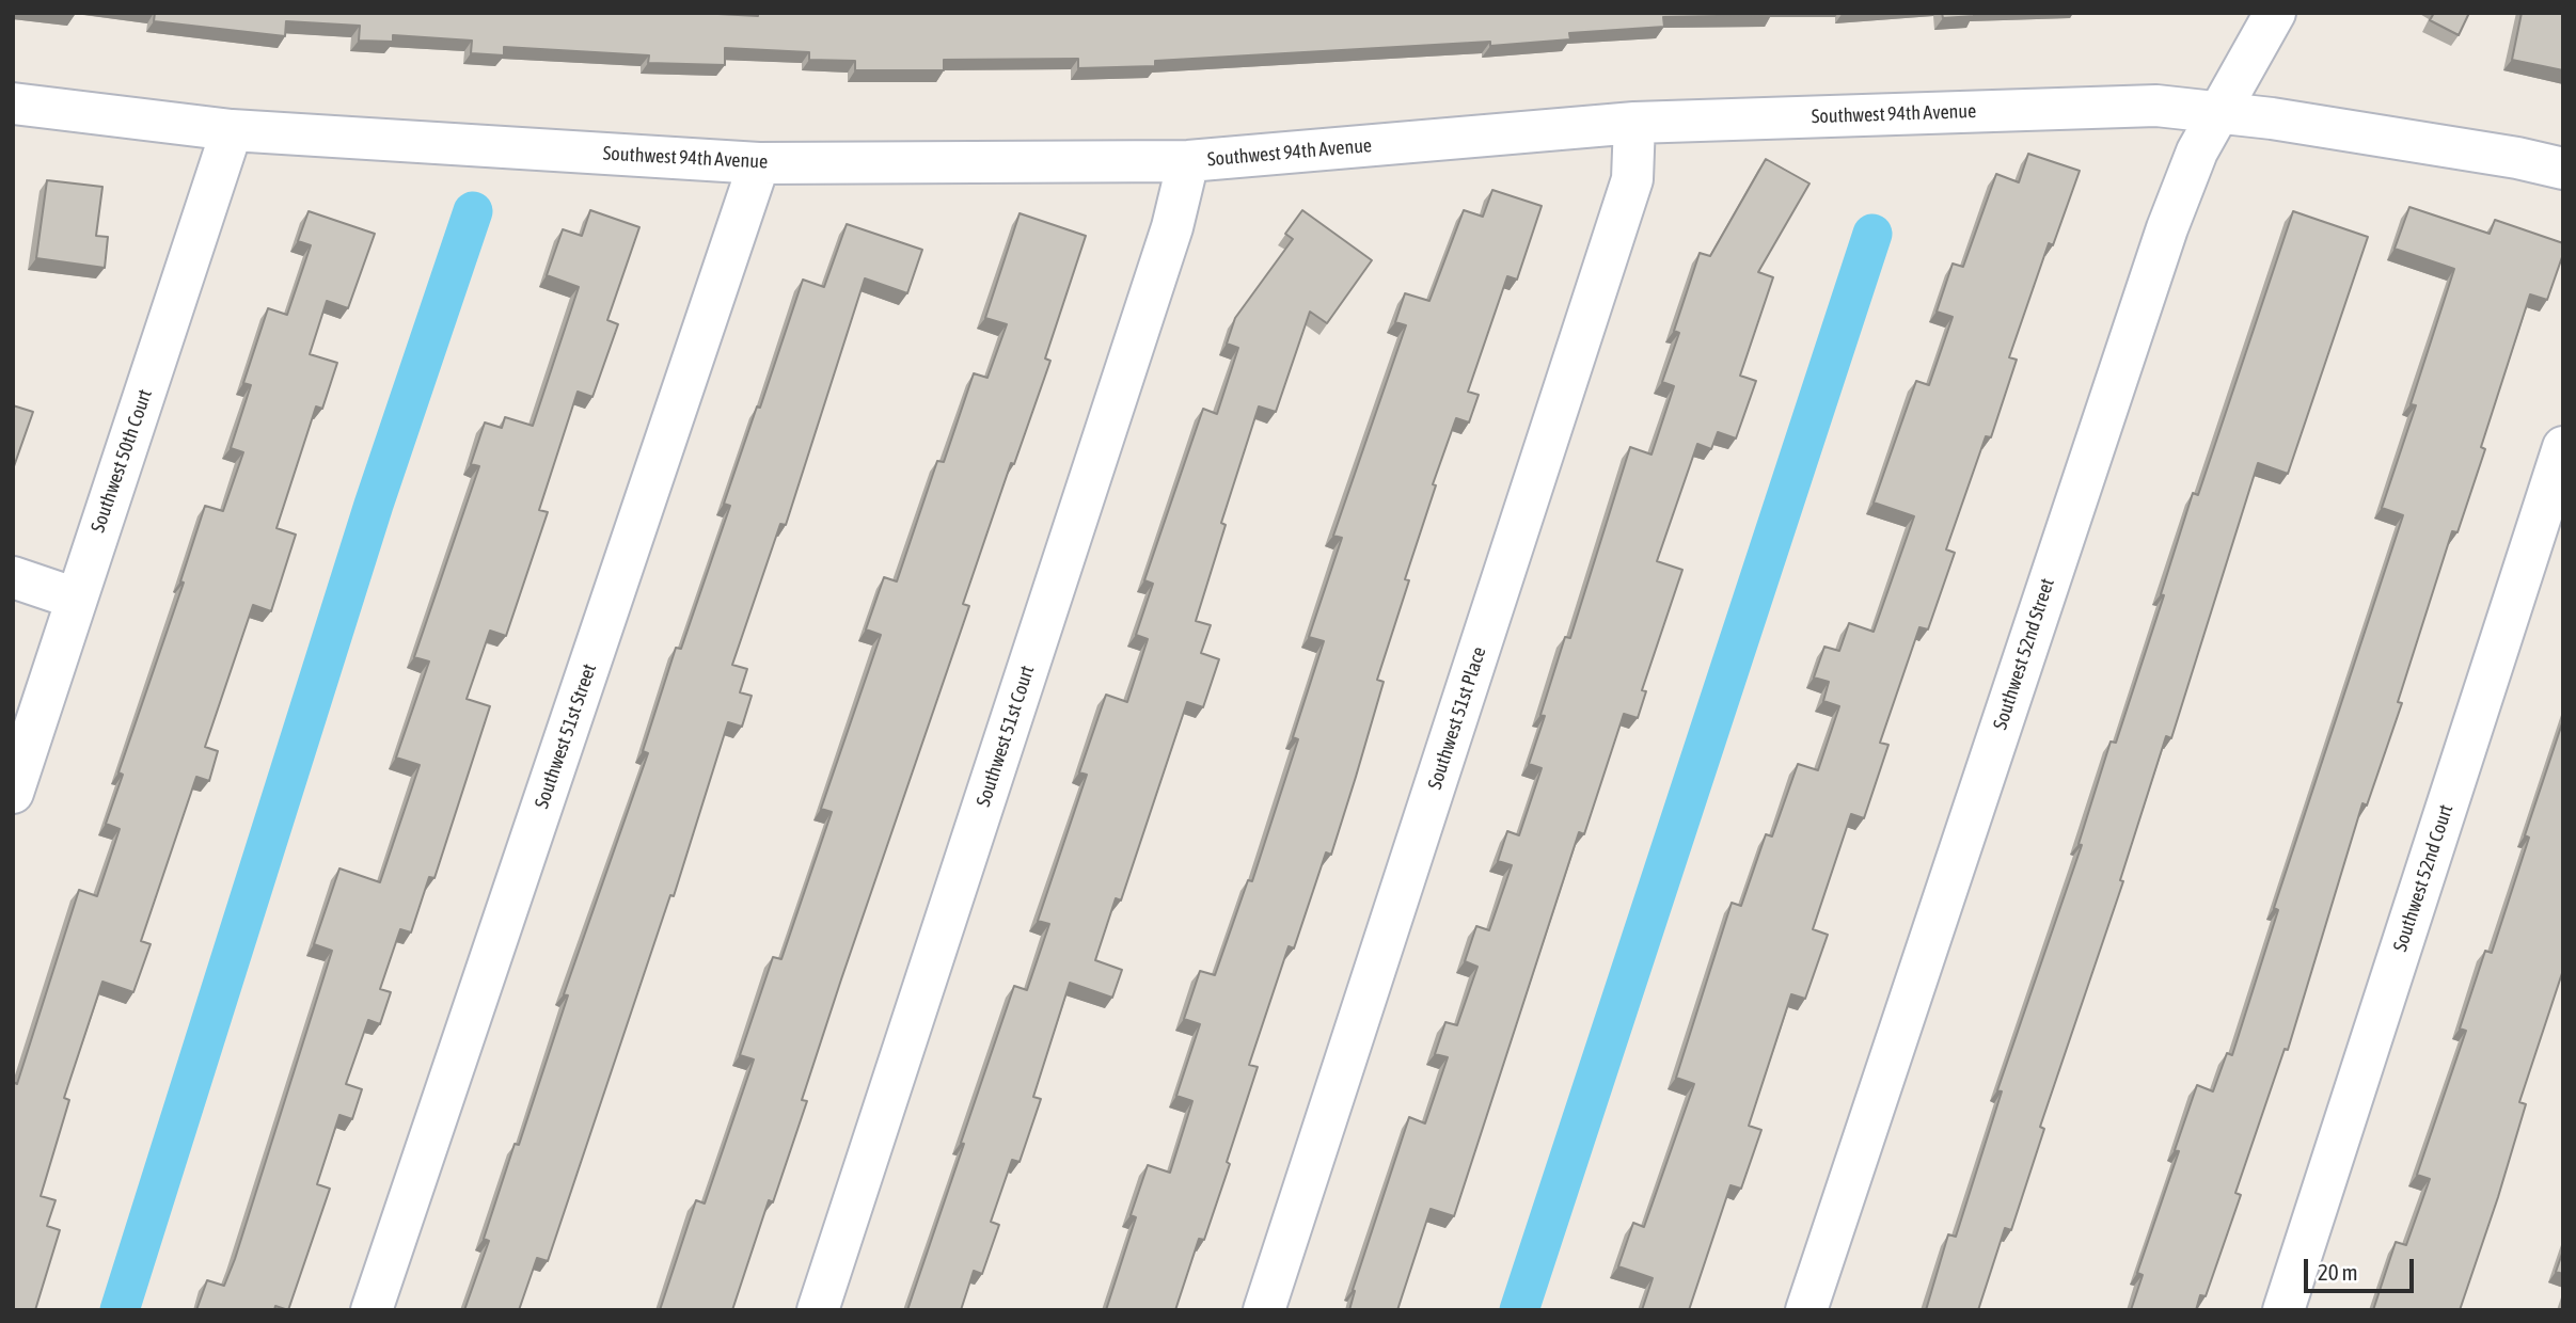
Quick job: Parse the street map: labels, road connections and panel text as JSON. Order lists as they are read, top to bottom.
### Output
{
  "streets": {
    "street": [
      "Southwest 94th Avenue",
      "Southwest 50th Court",
      "Southwest 52nd Street",
      "Southwest 51st Place",
      "Southwest 51st Street",
      "Southwest 51st Court",
      "Southwest 52nd Court"
    ]
  },
  "crossings": [
    ["Southwest 94th Avenue", "Southwest 50th Court"],
    ["Southwest 94th Avenue", "Southwest 52nd Street"],
    ["Southwest 94th Avenue", "Southwest 51st Place"],
    ["Southwest 94th Avenue", "Southwest 51st Street"],
    ["Southwest 94th Avenue", "Southwest 51st Court"]
  ],
  "scale_bar": "20 m"
}
